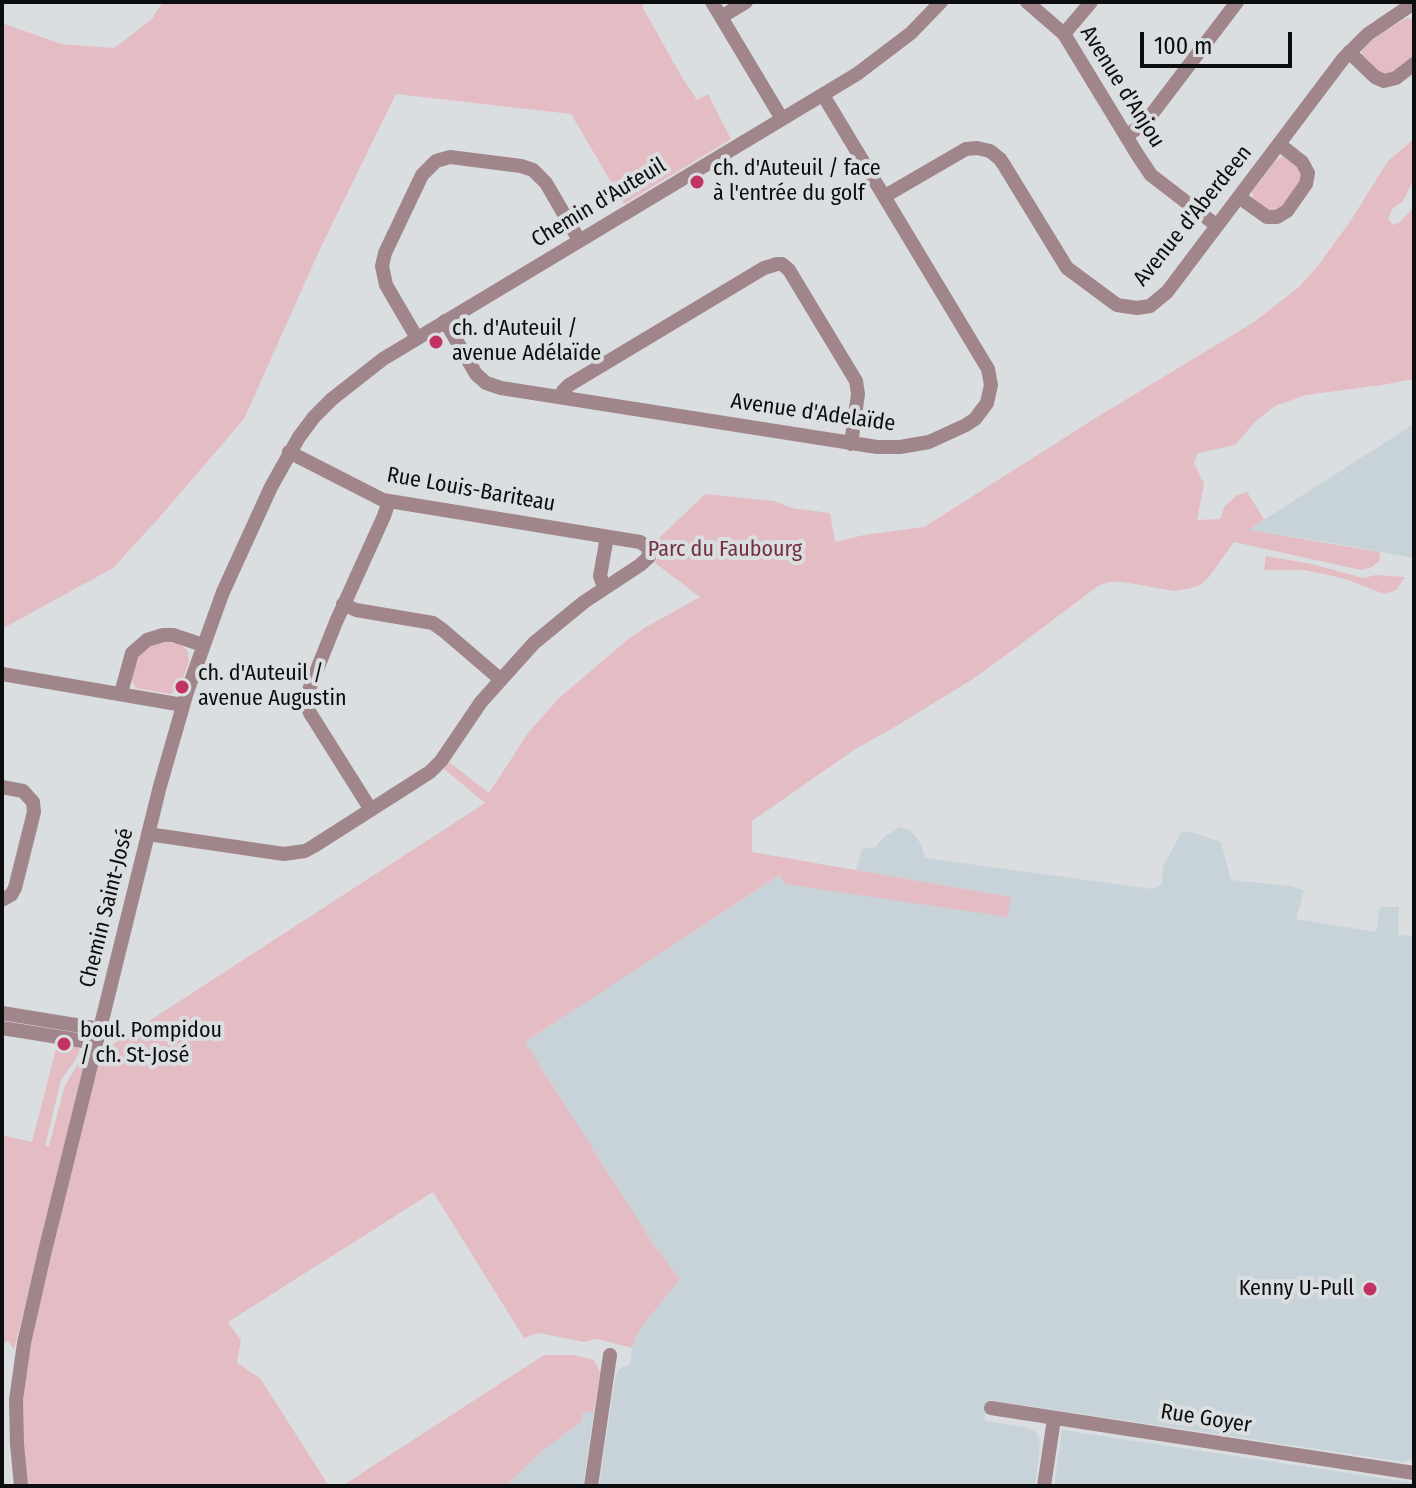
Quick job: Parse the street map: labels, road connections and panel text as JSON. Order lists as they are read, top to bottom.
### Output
{
  "streets": {
    "street": [
      "Avenue d'Anjou",
      "Chemin d'Auteuil",
      "Avenue d'Aberdeen",
      "Avenue d'Adelaïde",
      "Rue Louis-Bariteau",
      "Chemin Saint-José",
      "Rue Goyer"
    ]
  },
  "crossings": [
    ["Avenue d'Anjou", "Avenue d'Aberdeen"],
    ["Chemin d'Auteuil", "Avenue d'Adelaïde"],
    ["Chemin d'Auteuil", "Rue Louis-Bariteau"],
    ["Chemin d'Auteuil", "Chemin Saint-José"],
    ["Avenue d'Aberdeen", "Avenue d'Adelaïde"],
    ["Rue Louis-Bariteau", "Chemin Saint-José"]
  ],
  "parks": ["Parc du Faubourg"],
  "places": [
    "ch. d'Auteuil / face à l'entrée du golf",
    "ch. d'Auteuil / avenue Adélaïde",
    "ch. d'Auteuil / avenue Augustin",
    "boul. Pompidou / ch. St-José",
    "Kenny U-Pull"
  ],
  "scale_bar": "100 m"
}
